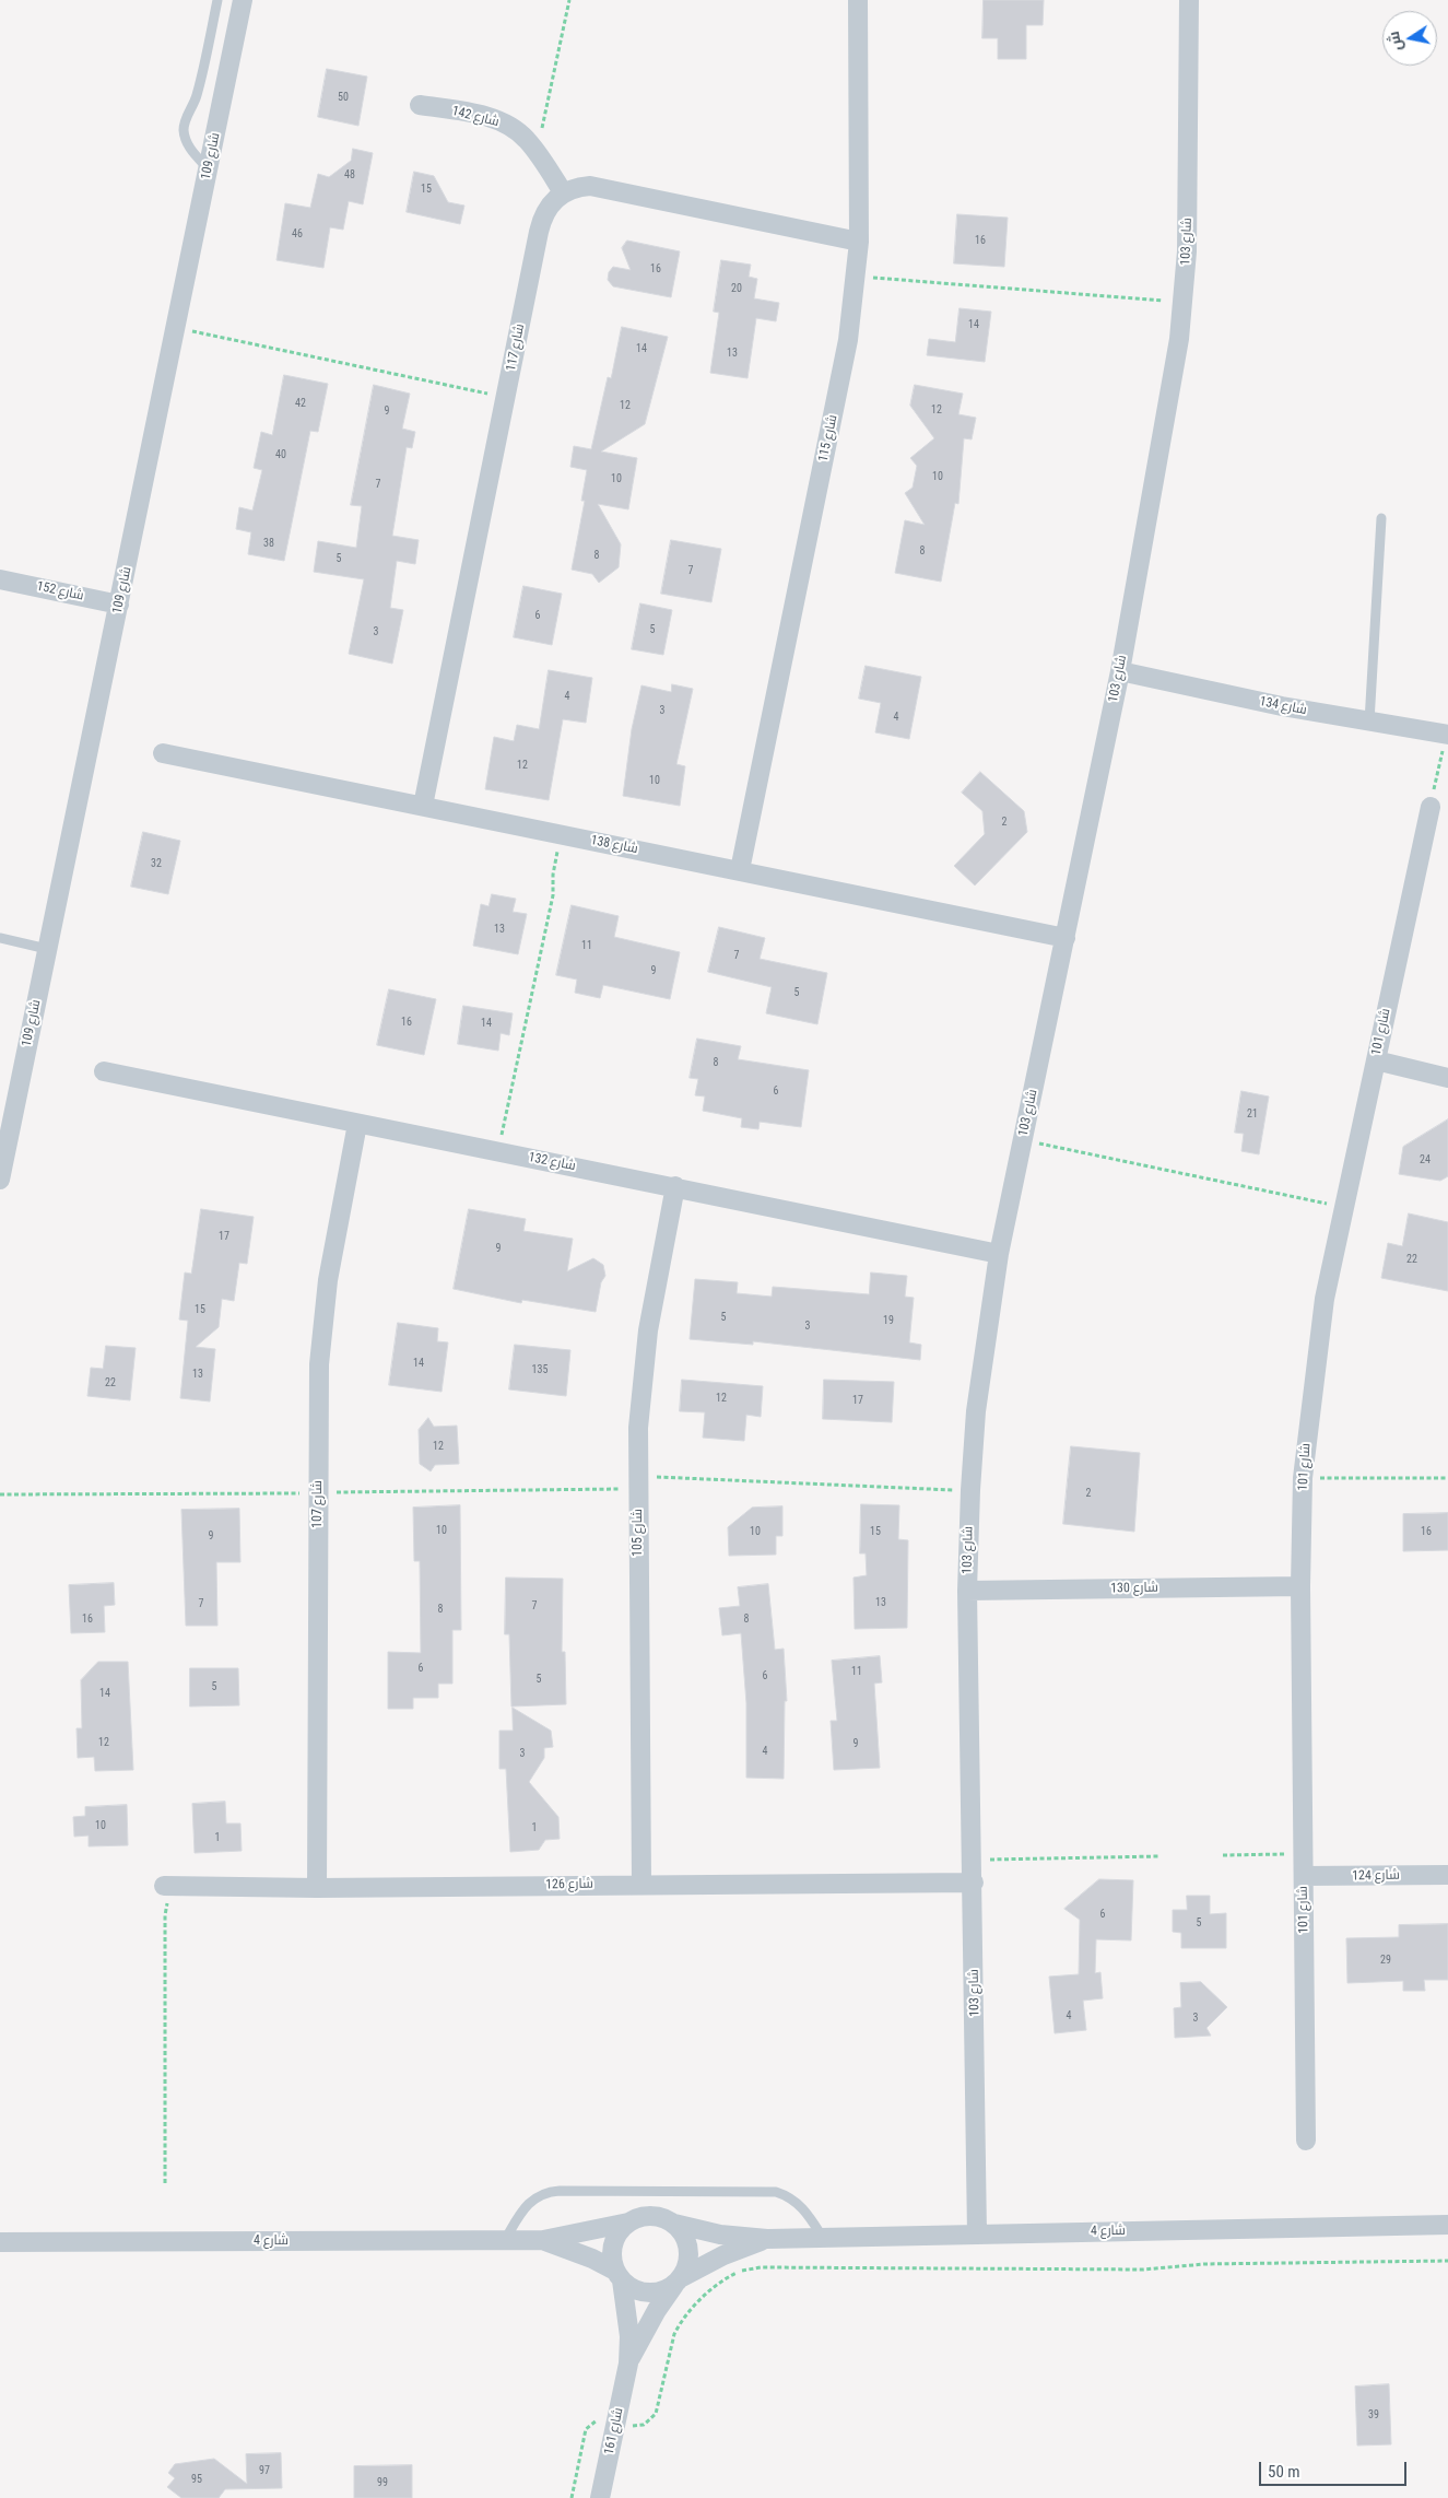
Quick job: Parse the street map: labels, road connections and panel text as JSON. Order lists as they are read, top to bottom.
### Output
{
  "streets": {
    "street": [
      "شارع 142",
      "شارع 109",
      "شارع 103",
      "شارع 117",
      "شارع 115",
      "شارع 152",
      "شارع 134",
      "شارع 138",
      "شارع 101",
      "شارع 132",
      "شارع 107",
      "شارع 105",
      "شارع 130",
      "شارع 124",
      "شارع 126",
      "شارع 4",
      "شارع 161"
    ]
  },
  "crossings": [
    ["شارع 142", "شارع 117"],
    ["شارع 109", "شارع 152"],
    ["شارع 103", "شارع 134"],
    ["شارع 103", "شارع 138"],
    ["شارع 103", "شارع 132"],
    ["شارع 103", "شارع 130"],
    ["شارع 103", "شارع 126"],
    ["شارع 103", "شارع 4"],
    ["شارع 117", "شارع 138"],
    ["شارع 115", "شارع 138"],
    ["شارع 101", "شارع 130"],
    ["شارع 101", "شارع 124"],
    ["شارع 132", "شارع 107"],
    ["شارع 132", "شارع 105"],
    ["شارع 107", "شارع 126"],
    ["شارع 105", "شارع 126"],
    ["شارع 4", "شارع 161"]
  ],
  "house_numbers": [
    "50",
    "48",
    "15",
    "46",
    "16",
    "16",
    "20",
    "14",
    "14",
    "13",
    "42",
    "12",
    "12",
    "9",
    "40",
    "10",
    "10",
    "7",
    "38",
    "8",
    "8",
    "5",
    "7",
    "6",
    "5",
    "3",
    "4",
    "3",
    "4",
    "12",
    "10",
    "2",
    "32",
    "13",
    "11",
    "7",
    "9",
    "5",
    "16",
    "14",
    "8",
    "6",
    "21",
    "24",
    "17",
    "9",
    "22",
    "15",
    "5",
    "19",
    "3",
    "14",
    "135",
    "13",
    "22",
    "12",
    "17",
    "12",
    "2",
    "10",
    "10",
    "15",
    "16",
    "9",
    "13",
    "7",
    "7",
    "8",
    "16",
    "8",
    "6",
    "11",
    "6",
    "5",
    "5",
    "14",
    "12",
    "9",
    "4",
    "3",
    "10",
    "1",
    "1",
    "6",
    "5",
    "29",
    "4",
    "3",
    "39",
    "97",
    "95",
    "99"
  ],
  "scale_bar": "50 m",
  "north": "left"
}
